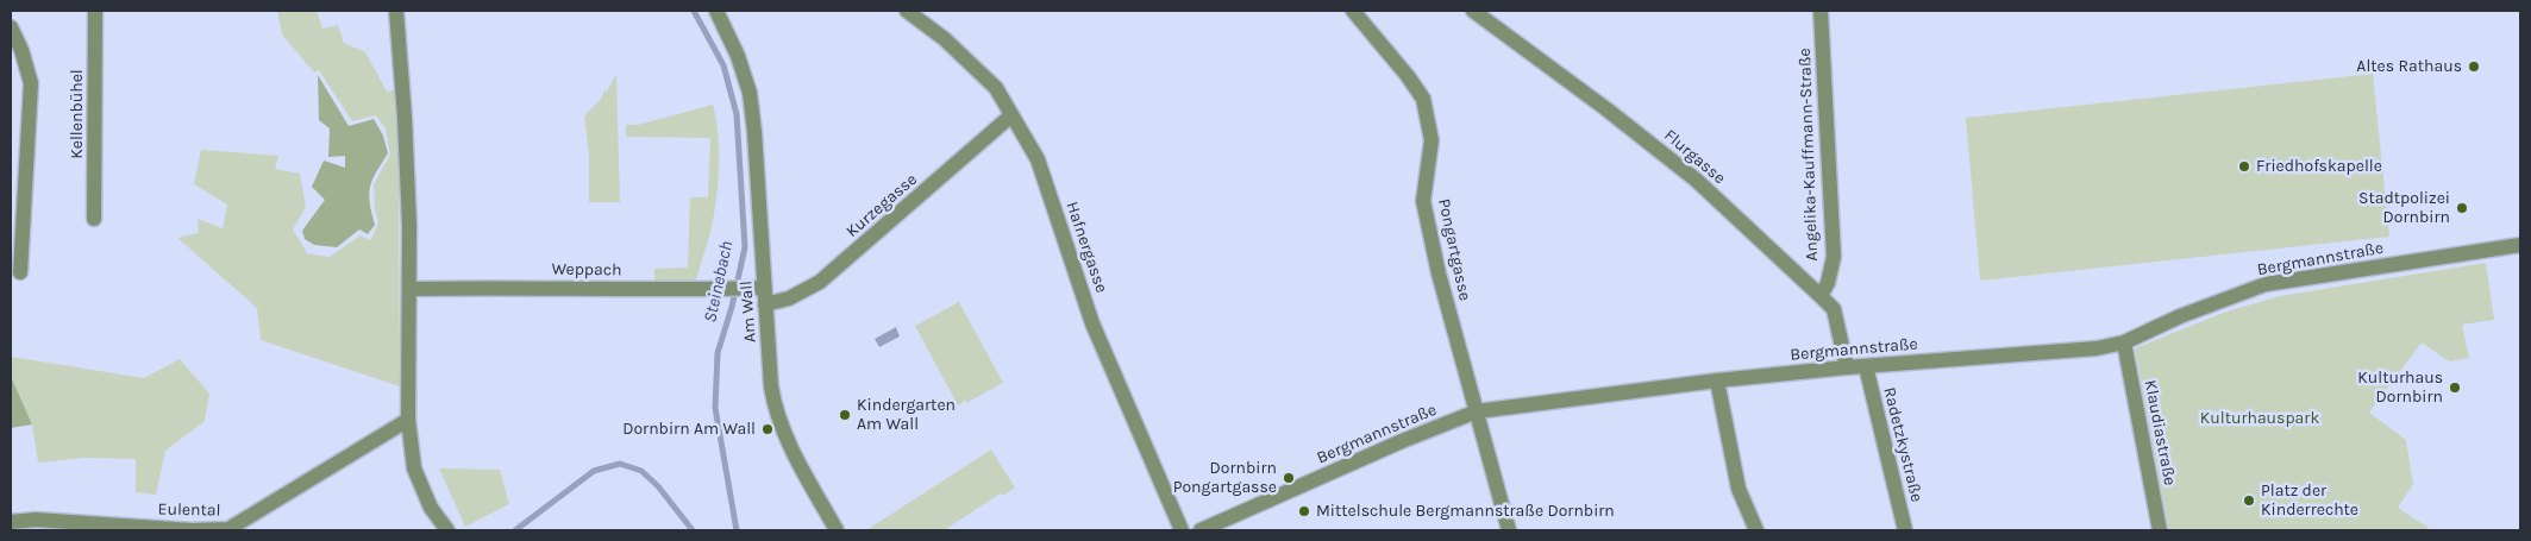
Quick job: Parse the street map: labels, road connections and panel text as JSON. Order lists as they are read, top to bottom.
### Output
{
  "streets": {
    "street": [
      "Kellenbühel",
      "Angelika-Kauffmann-Straße",
      "Flurgasse",
      "Kurzegasse",
      "Hafnergasse",
      "Pongartgasse",
      "Bergmannstraße",
      "Weppach",
      "Am Wall",
      "Klaudiastraße",
      "Radetzkystraße",
      "Eulental"
    ]
  },
  "crossings": [
    ["Angelika-Kauffmann-Straße", "Flurgasse"],
    ["Flurgasse", "Bergmannstraße"],
    ["Kurzegasse", "Hafnergasse"],
    ["Kurzegasse", "Am Wall"],
    ["Pongartgasse", "Bergmannstraße"],
    ["Bergmannstraße", "Klaudiastraße"],
    ["Bergmannstraße", "Radetzkystraße"],
    ["Weppach", "Am Wall"]
  ],
  "water": ["Steinebach"],
  "parks": ["Kulturhauspark"],
  "places": [
    "Altes Rathaus",
    "Friedhofskapelle",
    "Stadtpolizei Dornbirn",
    "Kulturhaus Dornbirn",
    "Kindergarten Am Wall",
    "Dornbirn Am Wall",
    "Dornbirn Pongartgasse",
    "Platz der Kinderrechte",
    "Mittelschule Bergmannstraße Dornbirn"
  ]
}
